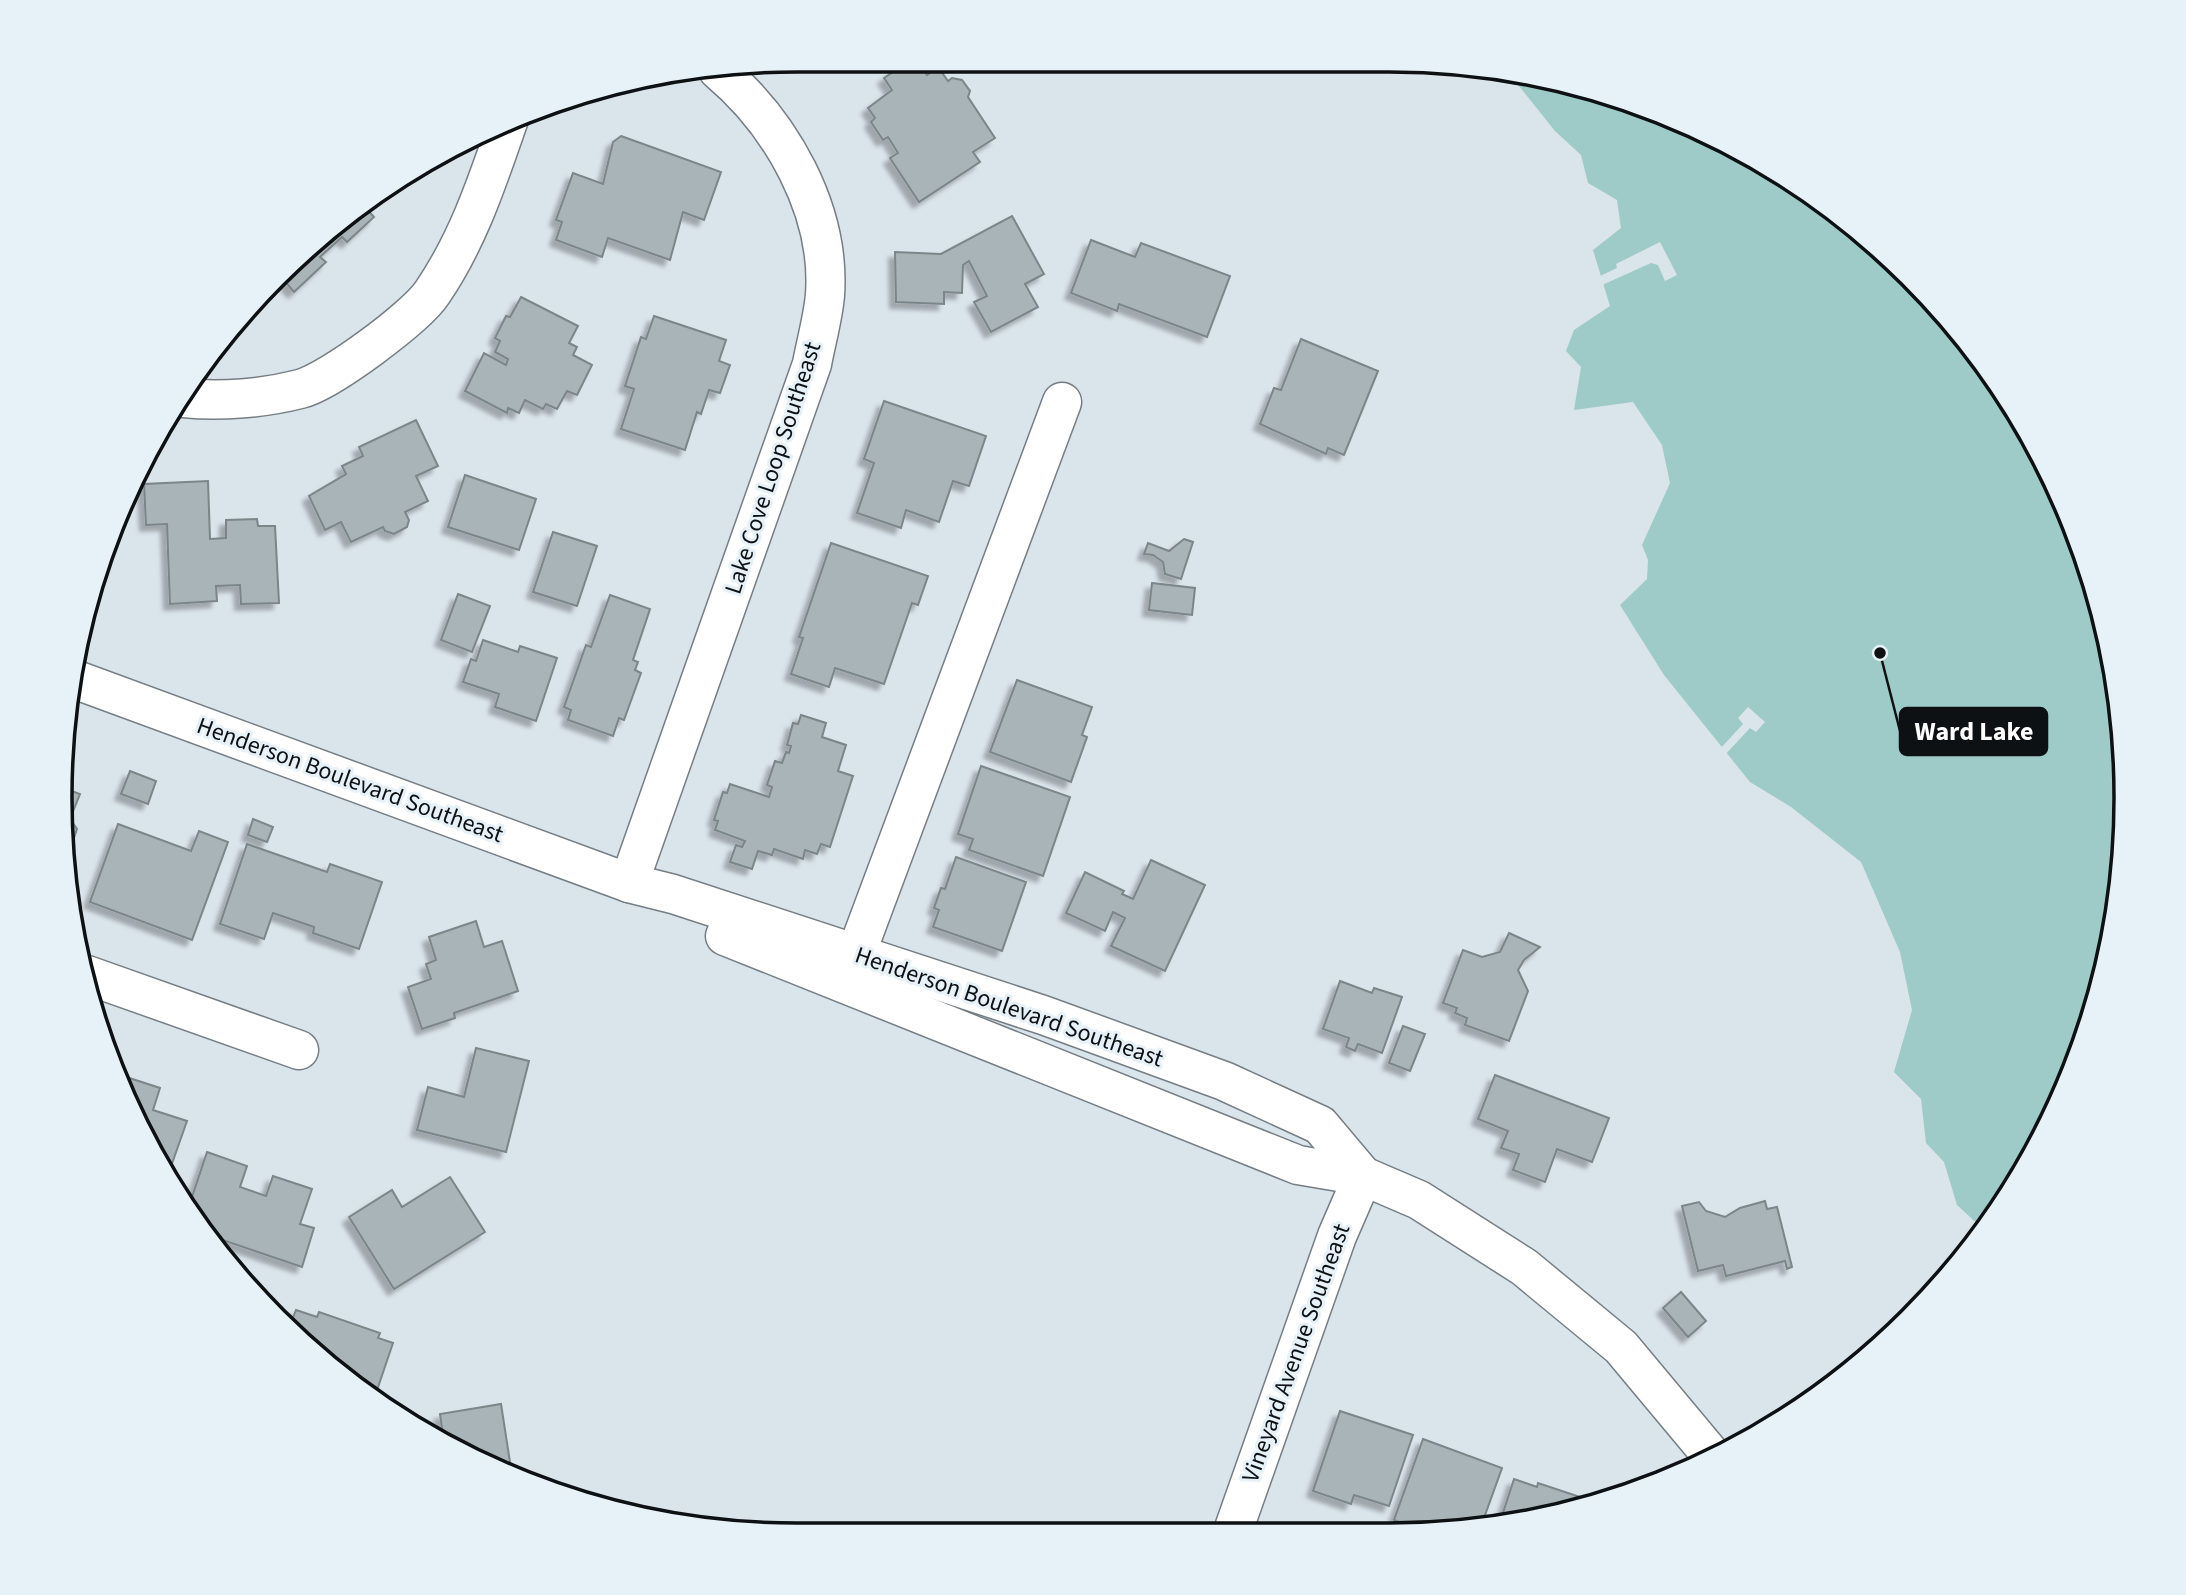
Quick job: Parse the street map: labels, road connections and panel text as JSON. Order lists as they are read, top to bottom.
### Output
{
  "streets": {
    "main road": ["Lake Cove Loop Southeast", "Henderson Boulevard Southeast", "Vineyard Avenue Southeast"]
  },
  "crossings": [
    ["Lake Cove Loop Southeast", "Henderson Boulevard Southeast"],
    ["Henderson Boulevard Southeast", "Vineyard Avenue Southeast"]
  ],
  "places": ["Ward Lake"]
}
